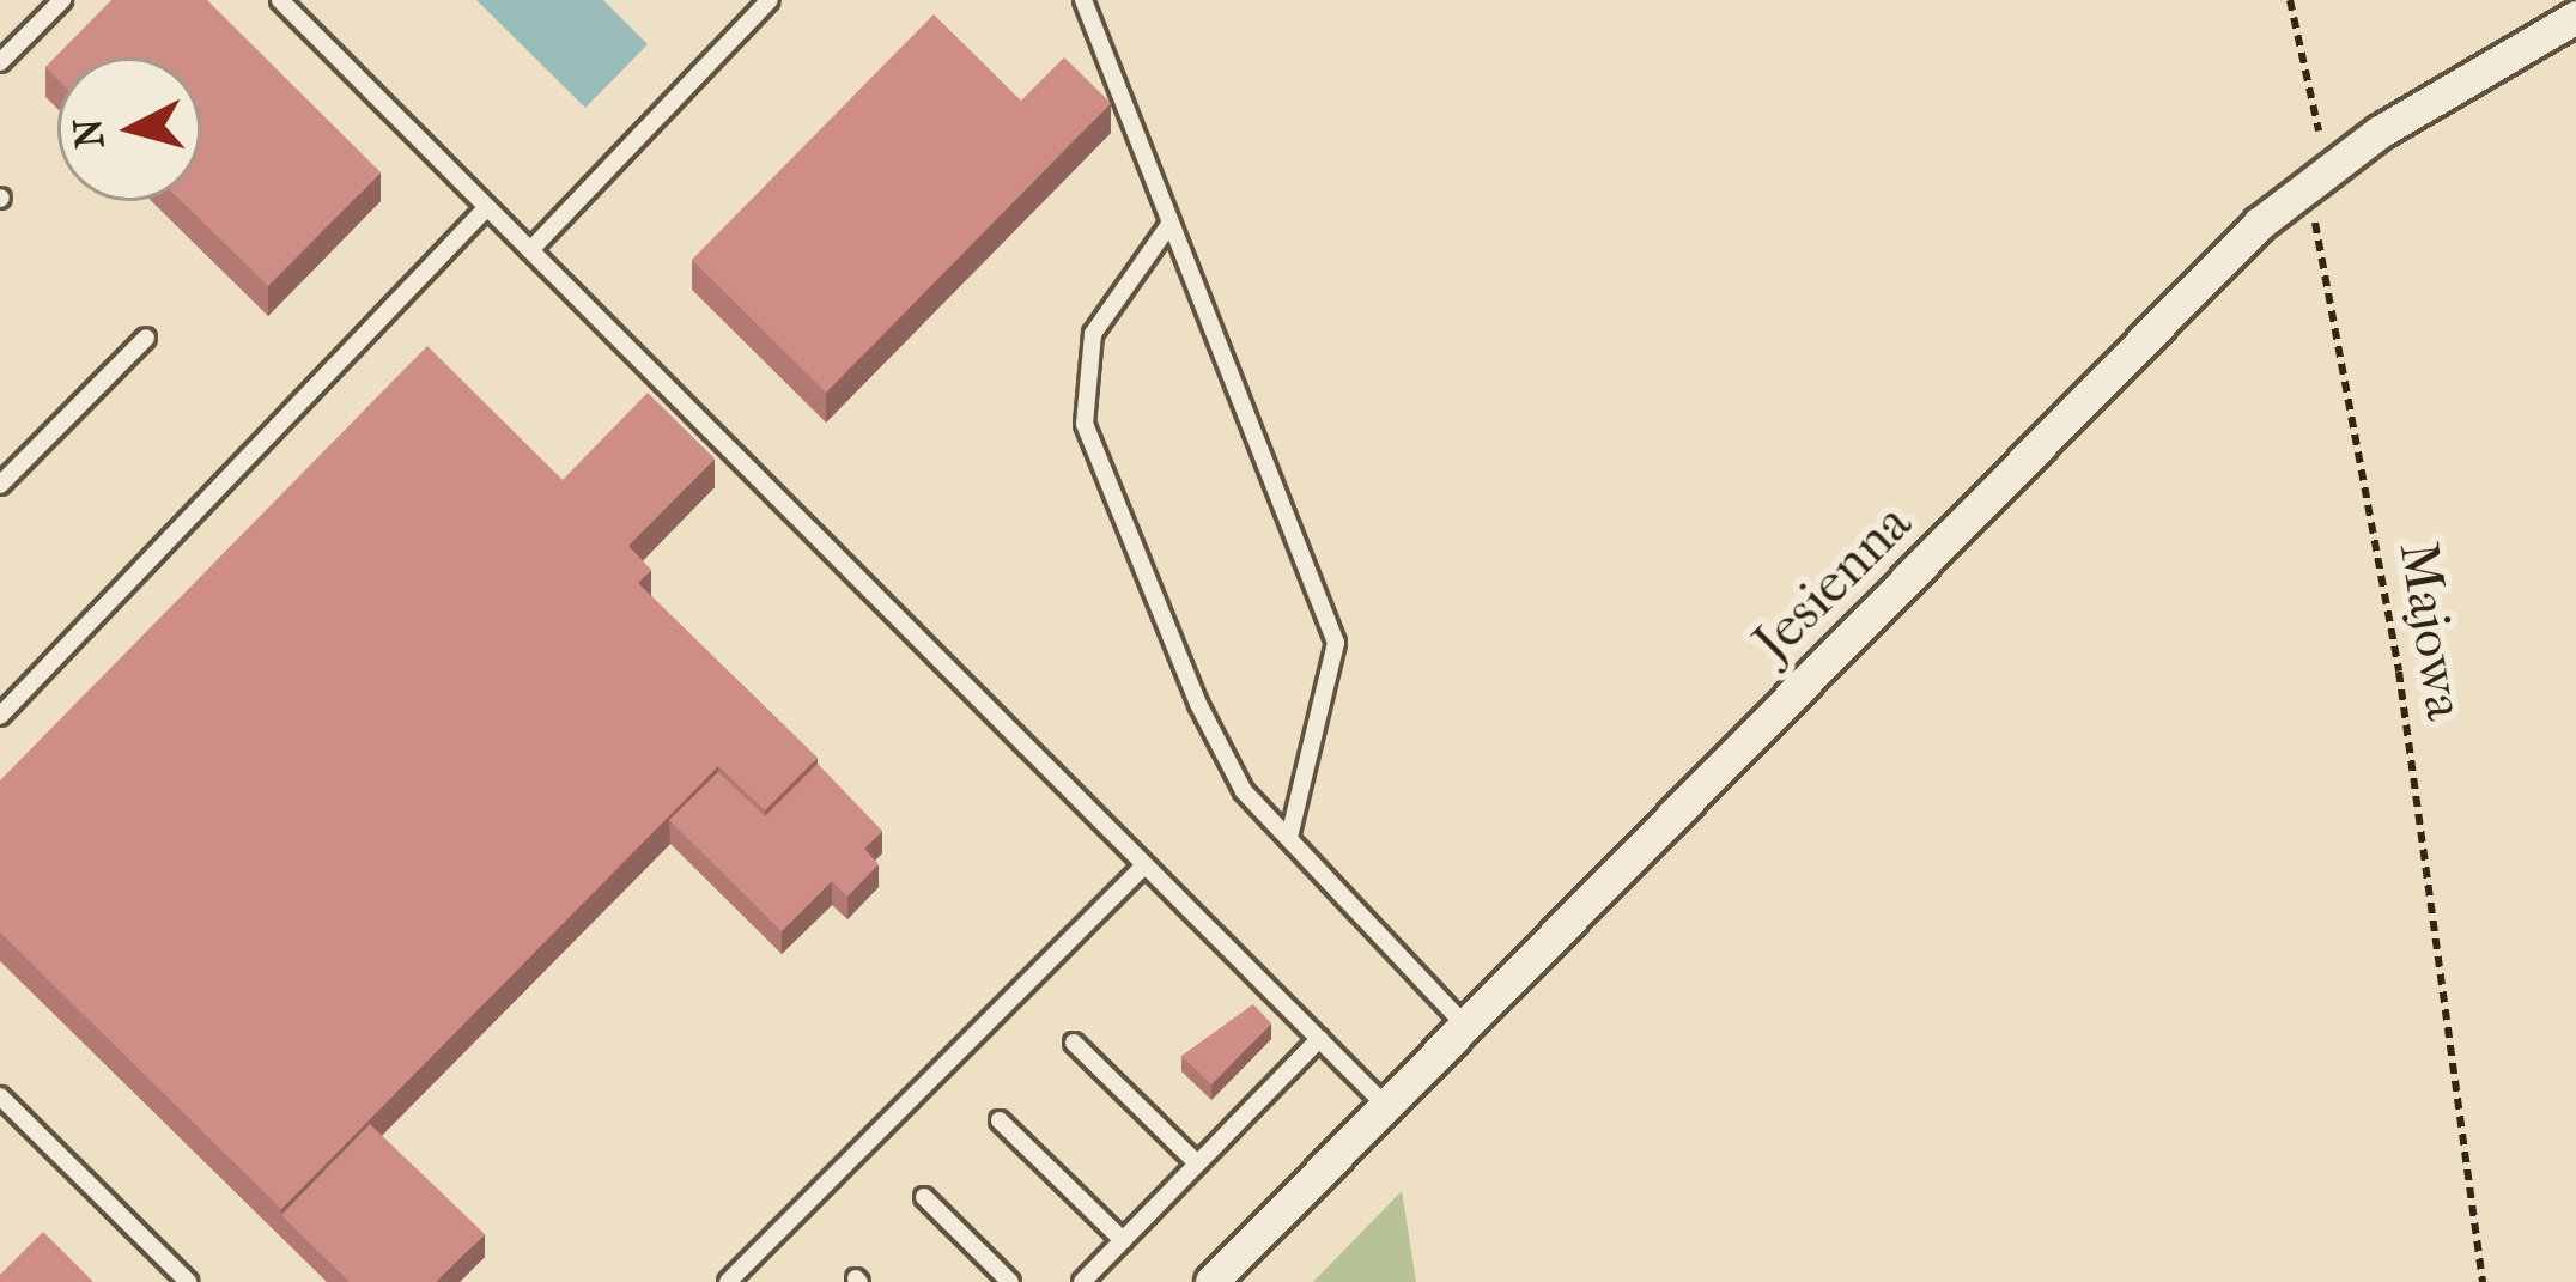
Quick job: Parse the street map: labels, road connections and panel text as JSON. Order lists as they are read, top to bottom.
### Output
{
  "streets": {
    "street": ["Jesienna"],
    "path": ["Majowa"]
  },
  "crossings": [
    ["Jesienna", "Majowa"]
  ],
  "north": "left"
}
